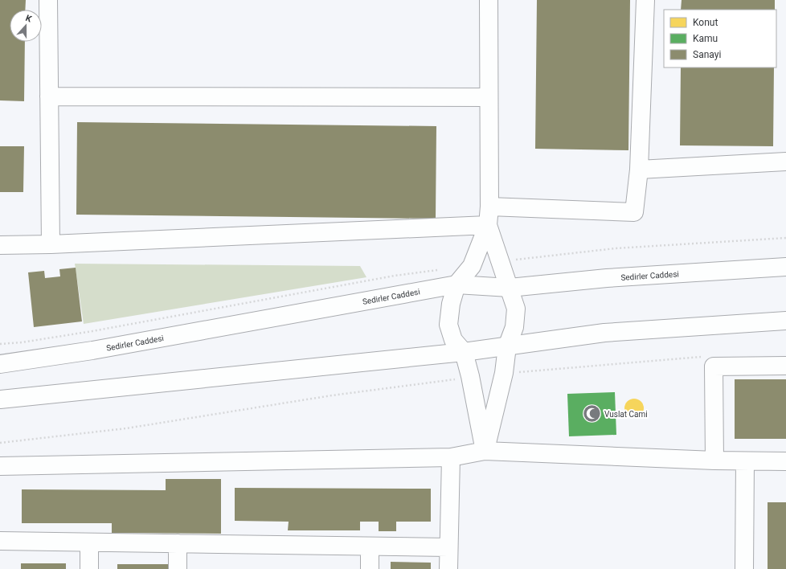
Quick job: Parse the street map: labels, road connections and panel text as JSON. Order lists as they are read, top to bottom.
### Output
{
  "streets": {
    "street": ["Sedirler Caddesi"]
  },
  "places": {
    "mosque": ["Vuslat Cami"]
  },
  "legend": ["Konut", "Kamu", "Sanayi"],
  "north": "top"
}
